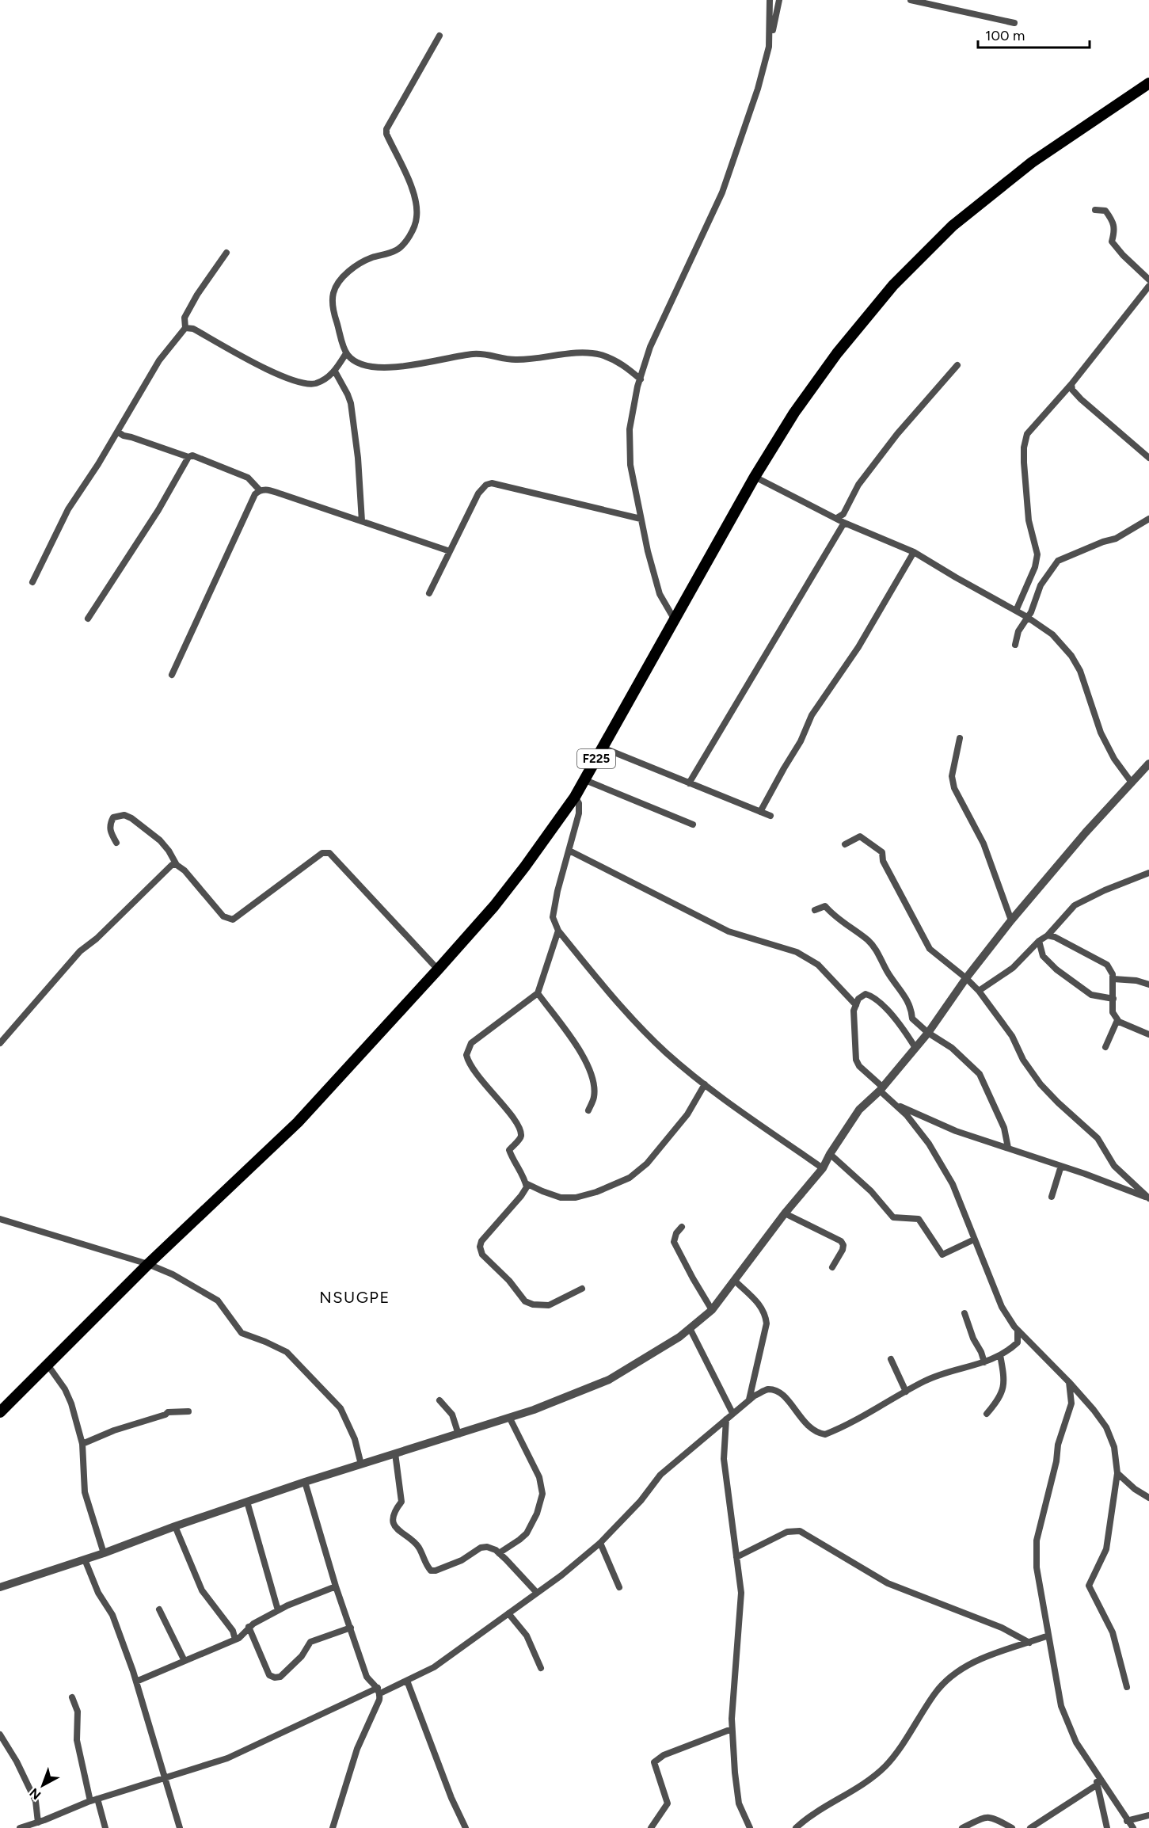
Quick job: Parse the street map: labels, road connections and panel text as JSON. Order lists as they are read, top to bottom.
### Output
{
  "streets": {
    "main road": ["F225"]
  },
  "districts": ["NSUGPE"],
  "scale_bar": "100 m",
  "north": "bottom left"
}
